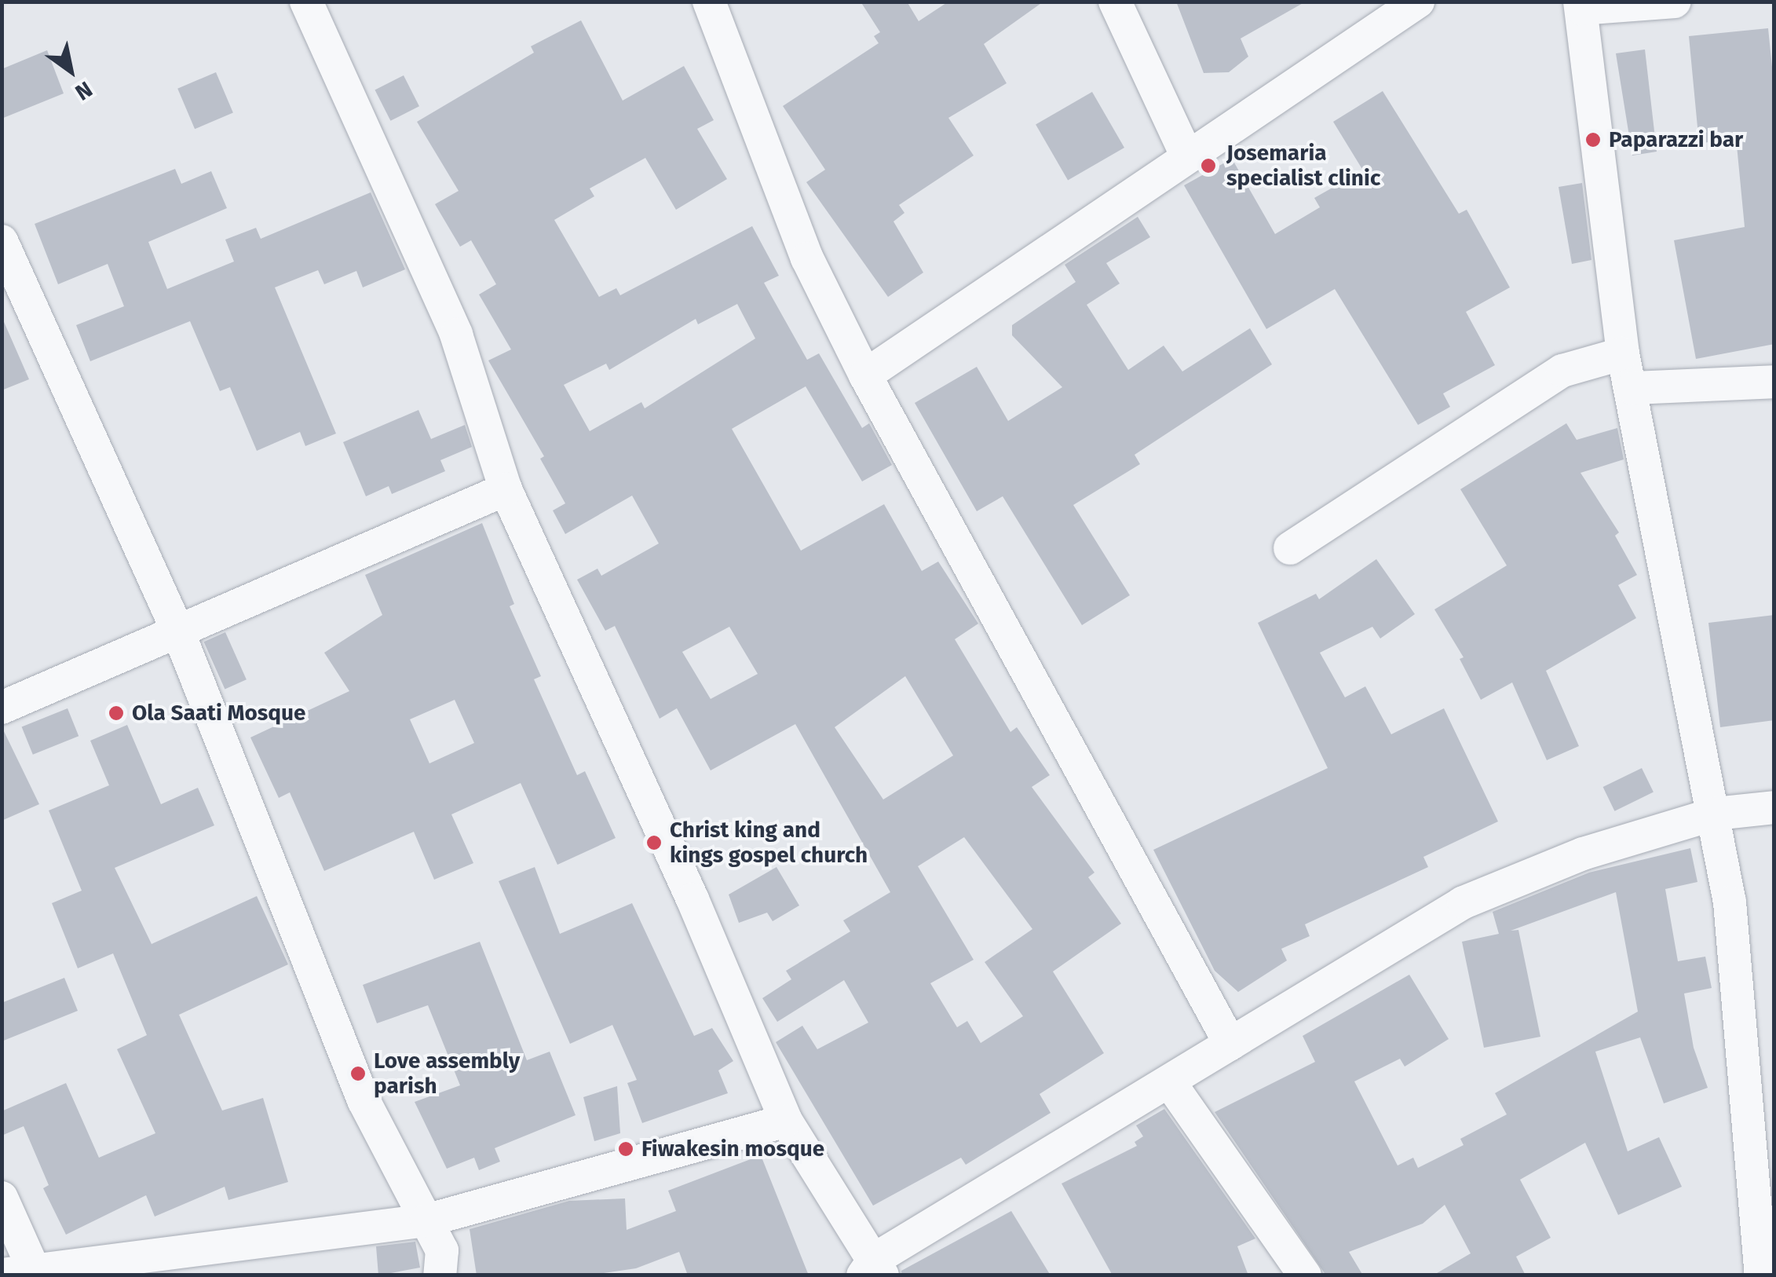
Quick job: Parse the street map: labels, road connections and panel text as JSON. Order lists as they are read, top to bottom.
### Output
{
  "places": [
    "Paparazzi bar",
    "Josemaria specialist clinic",
    "Ola Saati Mosque",
    "Christ king and kings gospel church",
    "Love assembly parish",
    "Fiwakesin mosque"
  ],
  "north": "bottom right"
}
